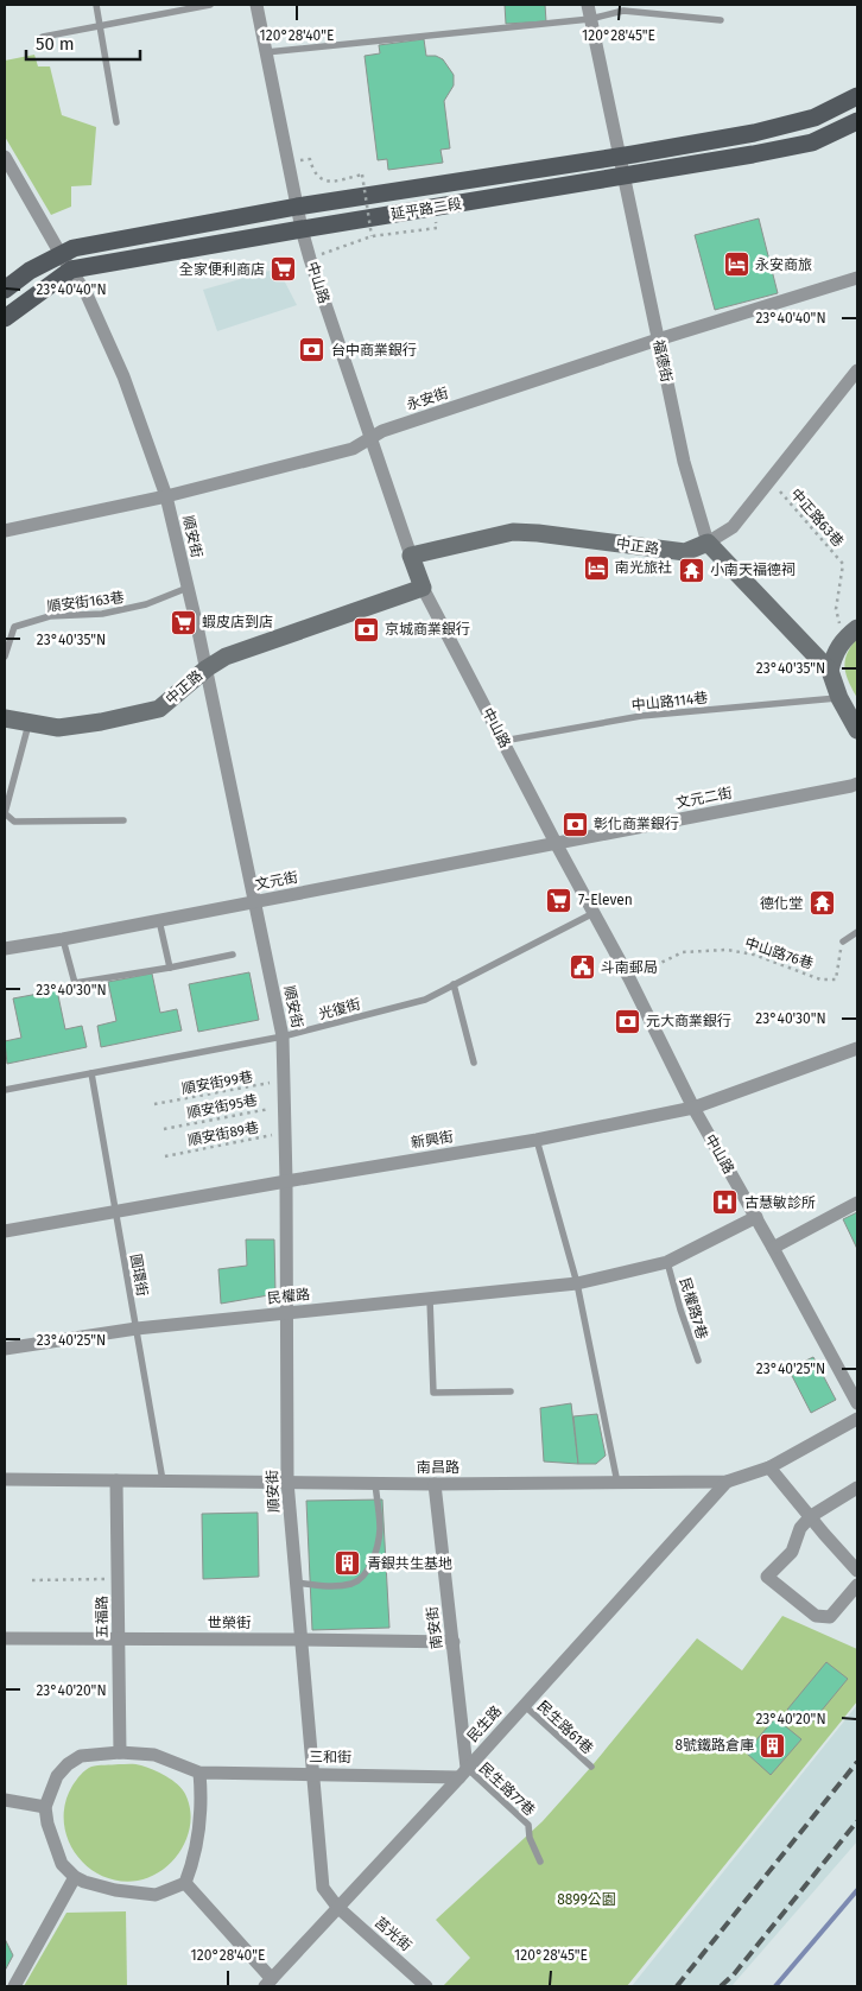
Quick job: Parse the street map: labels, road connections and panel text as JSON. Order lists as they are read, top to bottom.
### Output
{
  "streets": {
    "main road": [
      "延平路二段",
      "中山路",
      "福德街",
      "中正路"
    ],
    "street": [
      "永安街",
      "順安街",
      "文元二街",
      "文元街",
      "新興街",
      "民權路",
      "南昌路",
      "五福路",
      "世榮街",
      "南安街",
      "民生路",
      "三和街",
      "莒光街"
    ],
    "lane": [
      "順安街163巷",
      "中山路114巷",
      "光復街",
      "圓環街",
      "民權路7巷",
      "民生路61巷",
      "民生路77巷"
    ],
    "path": [
      "中正路63巷",
      "中山路76巷",
      "順安街99巷",
      "順安街95巷",
      "順安街89巷"
    ]
  },
  "crossings": [
    ["延平路二段", "中山路"],
    ["延平路二段", "福德街"],
    ["延平路二段", "順安街"],
    ["中山路", "永安街"],
    ["中山路", "中正路"],
    ["中山路", "中山路114巷"],
    ["中山路", "文元二街"],
    ["中山路", "文元街"],
    ["中山路", "中山路76巷"],
    ["中山路", "光復街"],
    ["中山路", "新興街"],
    ["中山路", "民權路"],
    ["福德街", "永安街"],
    ["福德街", "中正路"],
    ["福德街", "中山路114巷"],
    ["永安街", "順安街"],
    ["中正路63巷", "中正路"],
    ["順安街", "中正路"],
    ["順安街", "順安街163巷"],
    ["順安街", "文元街"],
    ["順安街", "光復街"],
    ["順安街", "順安街99巷"],
    ["順安街", "順安街95巷"],
    ["順安街", "順安街89巷"],
    ["順安街", "新興街"],
    ["順安街", "民權路"],
    ["順安街", "南昌路"],
    ["順安街", "世榮街"],
    ["順安街", "民生路"],
    ["順安街", "三和街"],
    ["順安街", "莒光街"],
    ["文元二街", "文元街"],
    ["光復街", "圓環街"],
    ["新興街", "圓環街"],
    ["圓環街", "民權路"],
    ["圓環街", "南昌路"],
    ["民權路", "民權路7巷"],
    ["南昌路", "五福路"],
    ["南昌路", "南安街"],
    ["南昌路", "民生路"],
    ["五福路", "世榮街"],
    ["五福路", "三和街"],
    ["世榮街", "南安街"],
    ["南安街", "民生路"],
    ["南安街", "三和街"],
    ["南安街", "民生路77巷"],
    ["民生路", "民生路61巷"],
    ["民生路", "三和街"],
    ["民生路", "民生路77巷"],
    ["民生路", "莒光街"],
    ["三和街", "民生路77巷"]
  ],
  "parks": ["8899公園"],
  "places": {
    "hotel": ["永安商旅", "南光旅社"],
    "supermarket": ["全家便利商店", "蝦皮店到店", "7-Eleven"],
    "bank": [
      "台中商業銀行",
      "京城商業銀行",
      "彰化商業銀行",
      "元大商業銀行"
    ],
    "temple": ["小南天福德祠", "德化堂"],
    "public building": ["斗南郵局"],
    "hospital": ["古慧敏診所"],
    "building": ["青銀共生基地", "8號鐵路倉庫"]
  },
  "scale_bar": "50 m",
  "coordinates": [
    "120°28'40\"E",
    "120°28'45\"E",
    "23°40'40\"N",
    "23°40'35\"N",
    "23°40'30\"N",
    "23°40'25\"N",
    "23°40'20\"N"
  ]
}
